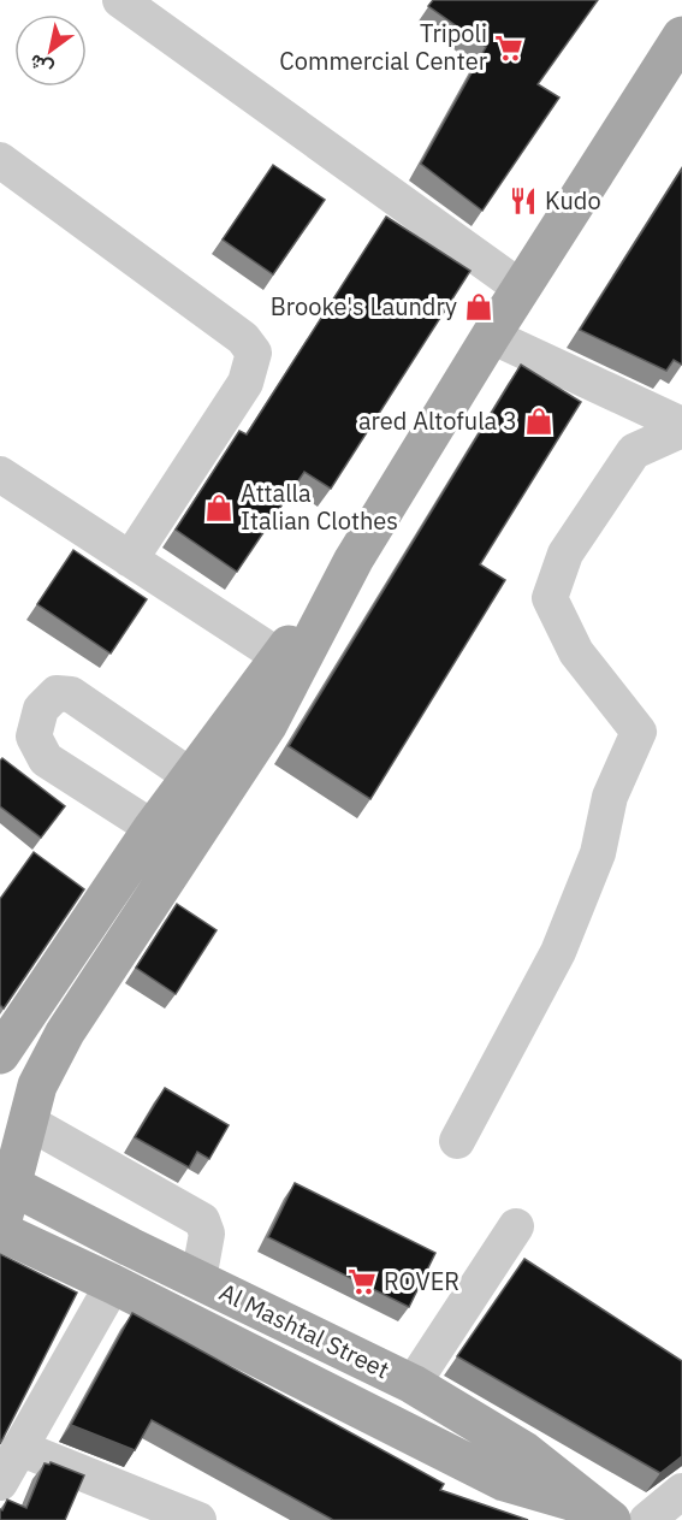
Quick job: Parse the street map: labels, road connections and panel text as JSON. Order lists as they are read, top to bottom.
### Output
{
  "streets": {
    "main road": ["Al Mashtal Street"]
  },
  "places": {
    "supermarket": ["Tripoli Commercial Center", "ROVER"],
    "restaurant": ["Kudo"],
    "shop": ["Brooke's Laundry", "ared Altofula 3", "Attalla Italian Clothes"]
  },
  "north": "bottom left"
}
